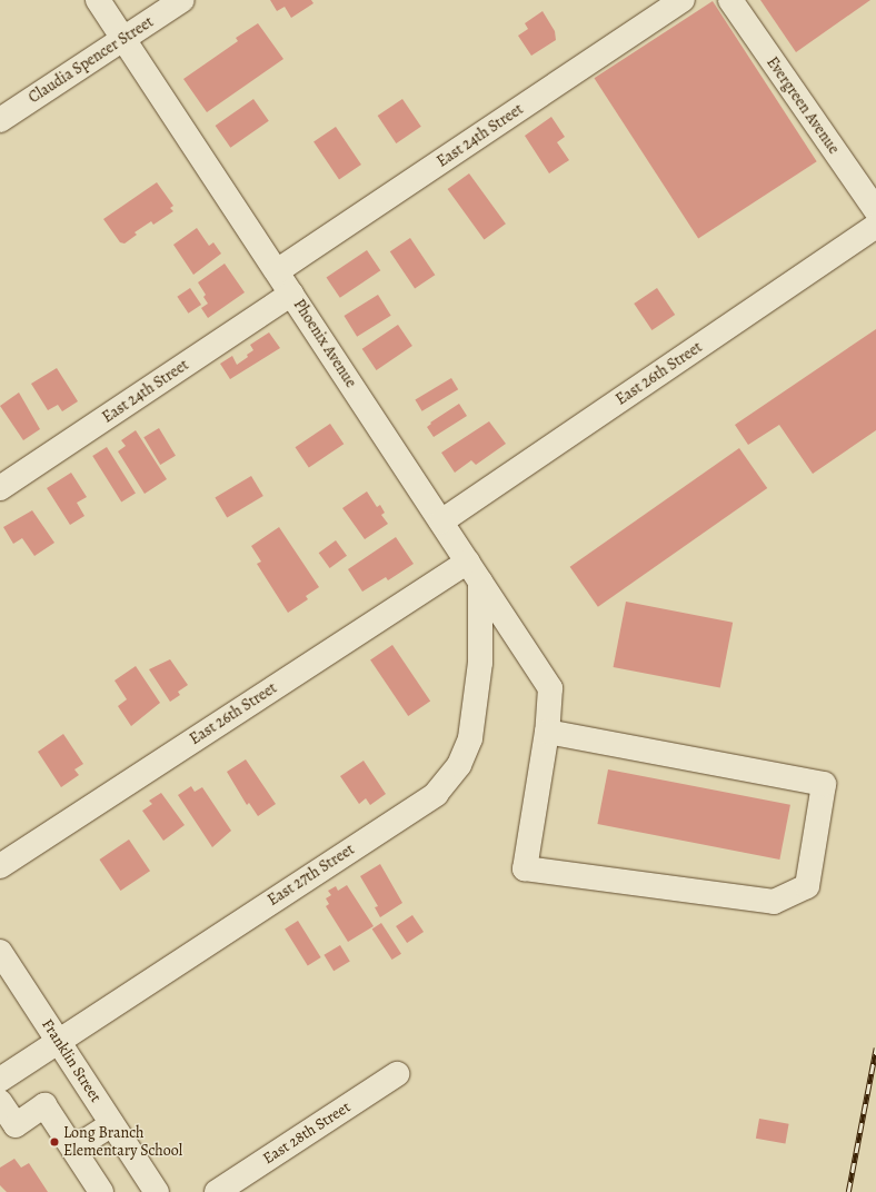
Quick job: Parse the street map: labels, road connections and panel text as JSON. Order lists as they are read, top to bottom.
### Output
{
  "streets": {
    "street": [
      "Claudia Spencer Street",
      "Evergreen Avenue",
      "East 24th Street",
      "Phoenix Avenue",
      "East 26th Street",
      "East 27th Street",
      "Franklin Street",
      "East 28th Street"
    ]
  },
  "crossings": [
    ["Claudia Spencer Street", "Phoenix Avenue"],
    ["East 24th Street", "Phoenix Avenue"],
    ["Phoenix Avenue", "East 26th Street"],
    ["Phoenix Avenue", "East 27th Street"],
    ["East 27th Street", "Franklin Street"]
  ],
  "places": ["Long Branch Elementary School"]
}
